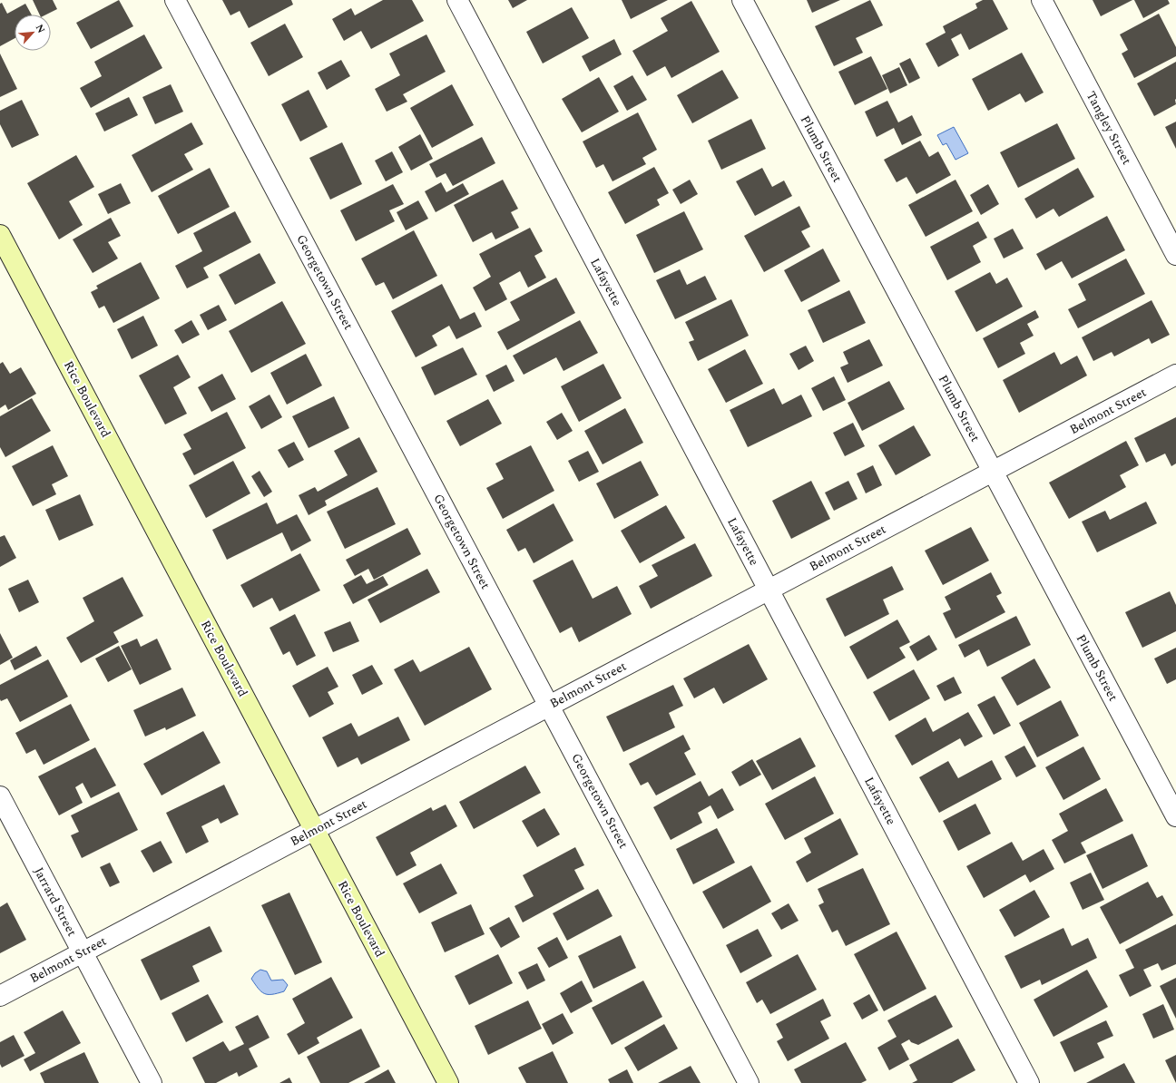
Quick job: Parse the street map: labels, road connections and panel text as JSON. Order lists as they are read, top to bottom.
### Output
{
  "streets": {
    "main road": ["Rice Boulevard"],
    "street": [
      "Tangley Street",
      "Plumb Street",
      "Georgetown Street",
      "Lafayette",
      "Belmont Street",
      "Jarrard Street"
    ]
  },
  "crossings": [
    ["Plumb Street", "Belmont Street"],
    ["Georgetown Street", "Belmont Street"],
    ["Lafayette", "Belmont Street"],
    ["Rice Boulevard", "Belmont Street"],
    ["Belmont Street", "Jarrard Street"]
  ],
  "north": "top right"
}
